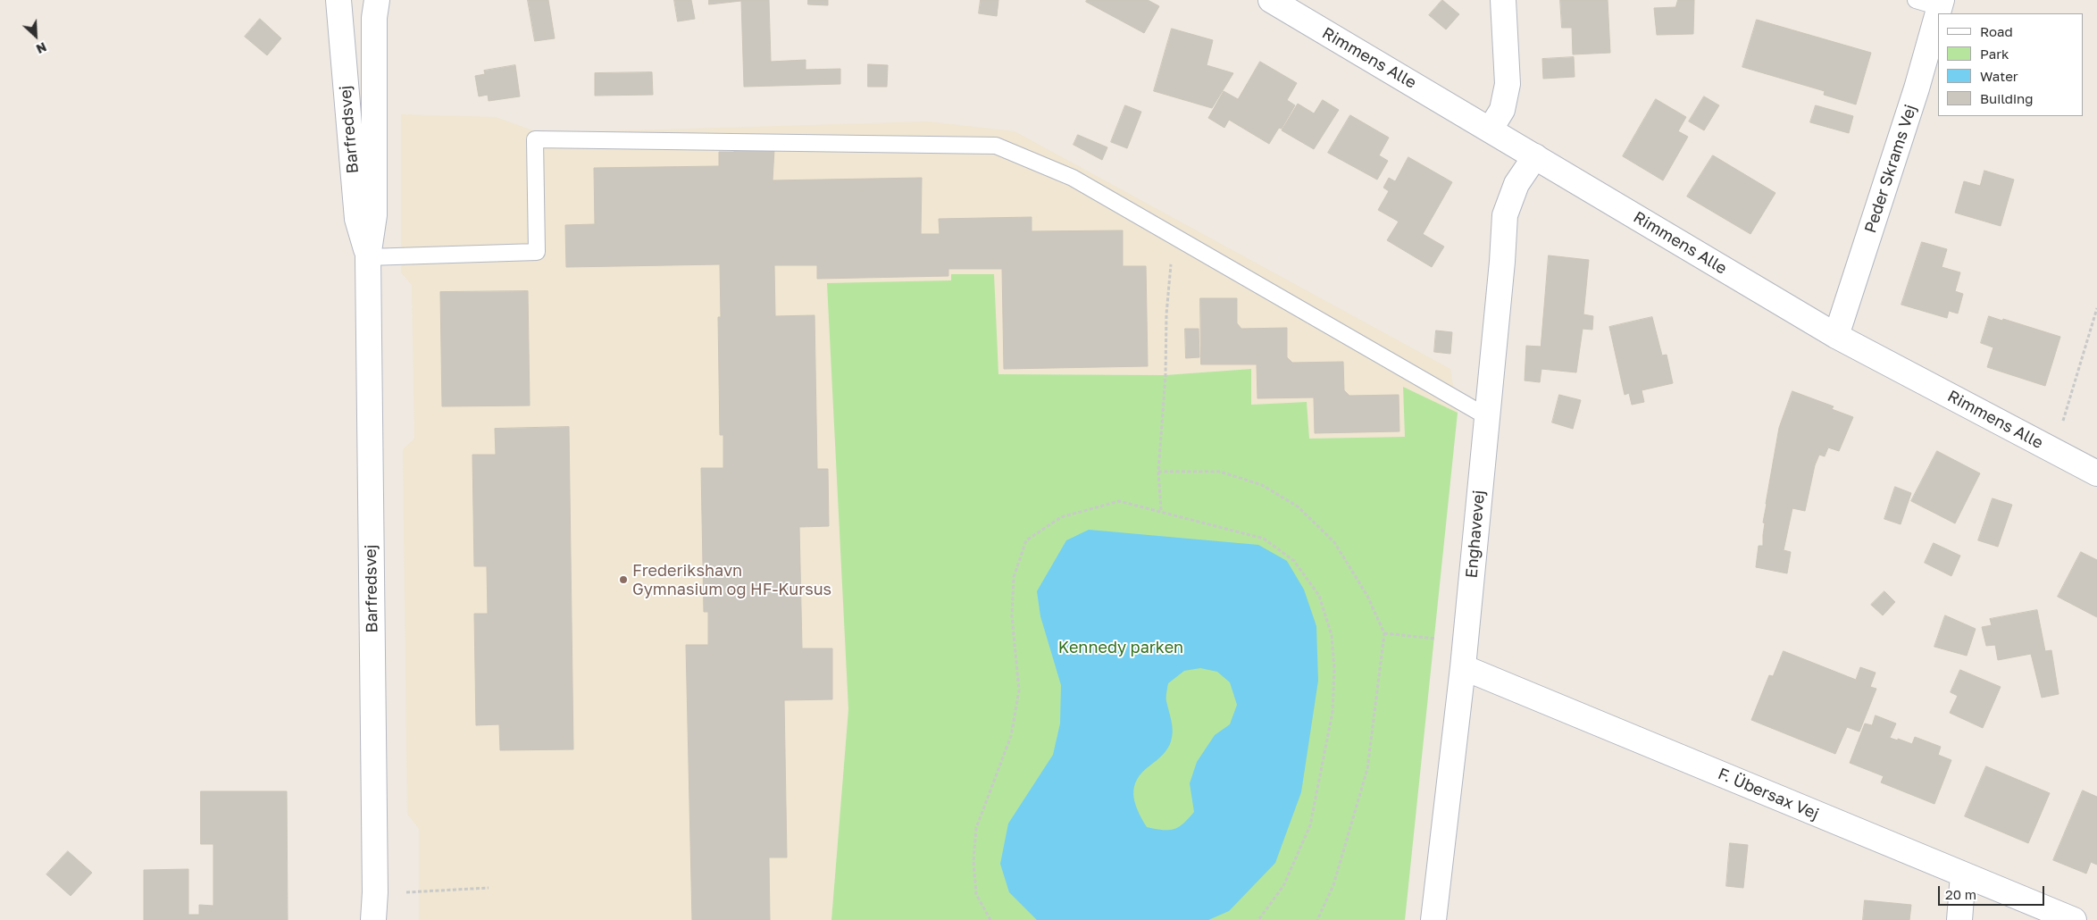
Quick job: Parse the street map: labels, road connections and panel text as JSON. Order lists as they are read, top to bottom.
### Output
{
  "streets": {
    "street": [
      "Rimmens Alle",
      "Barfredsvej",
      "Peder Skrams Vej",
      "Enghavevej",
      "F. Übersax Vej"
    ]
  },
  "crossings": [
    ["Rimmens Alle", "Peder Skrams Vej"],
    ["Rimmens Alle", "Enghavevej"],
    ["Enghavevej", "F. Übersax Vej"]
  ],
  "parks": ["Kennedy parken"],
  "places": ["Frederikshavn Gymnasium og HF-Kursus"],
  "legend": [
    "Road",
    "Park",
    "Water",
    "Building"
  ],
  "scale_bar": "20 m",
  "north": "bottom right"
}
